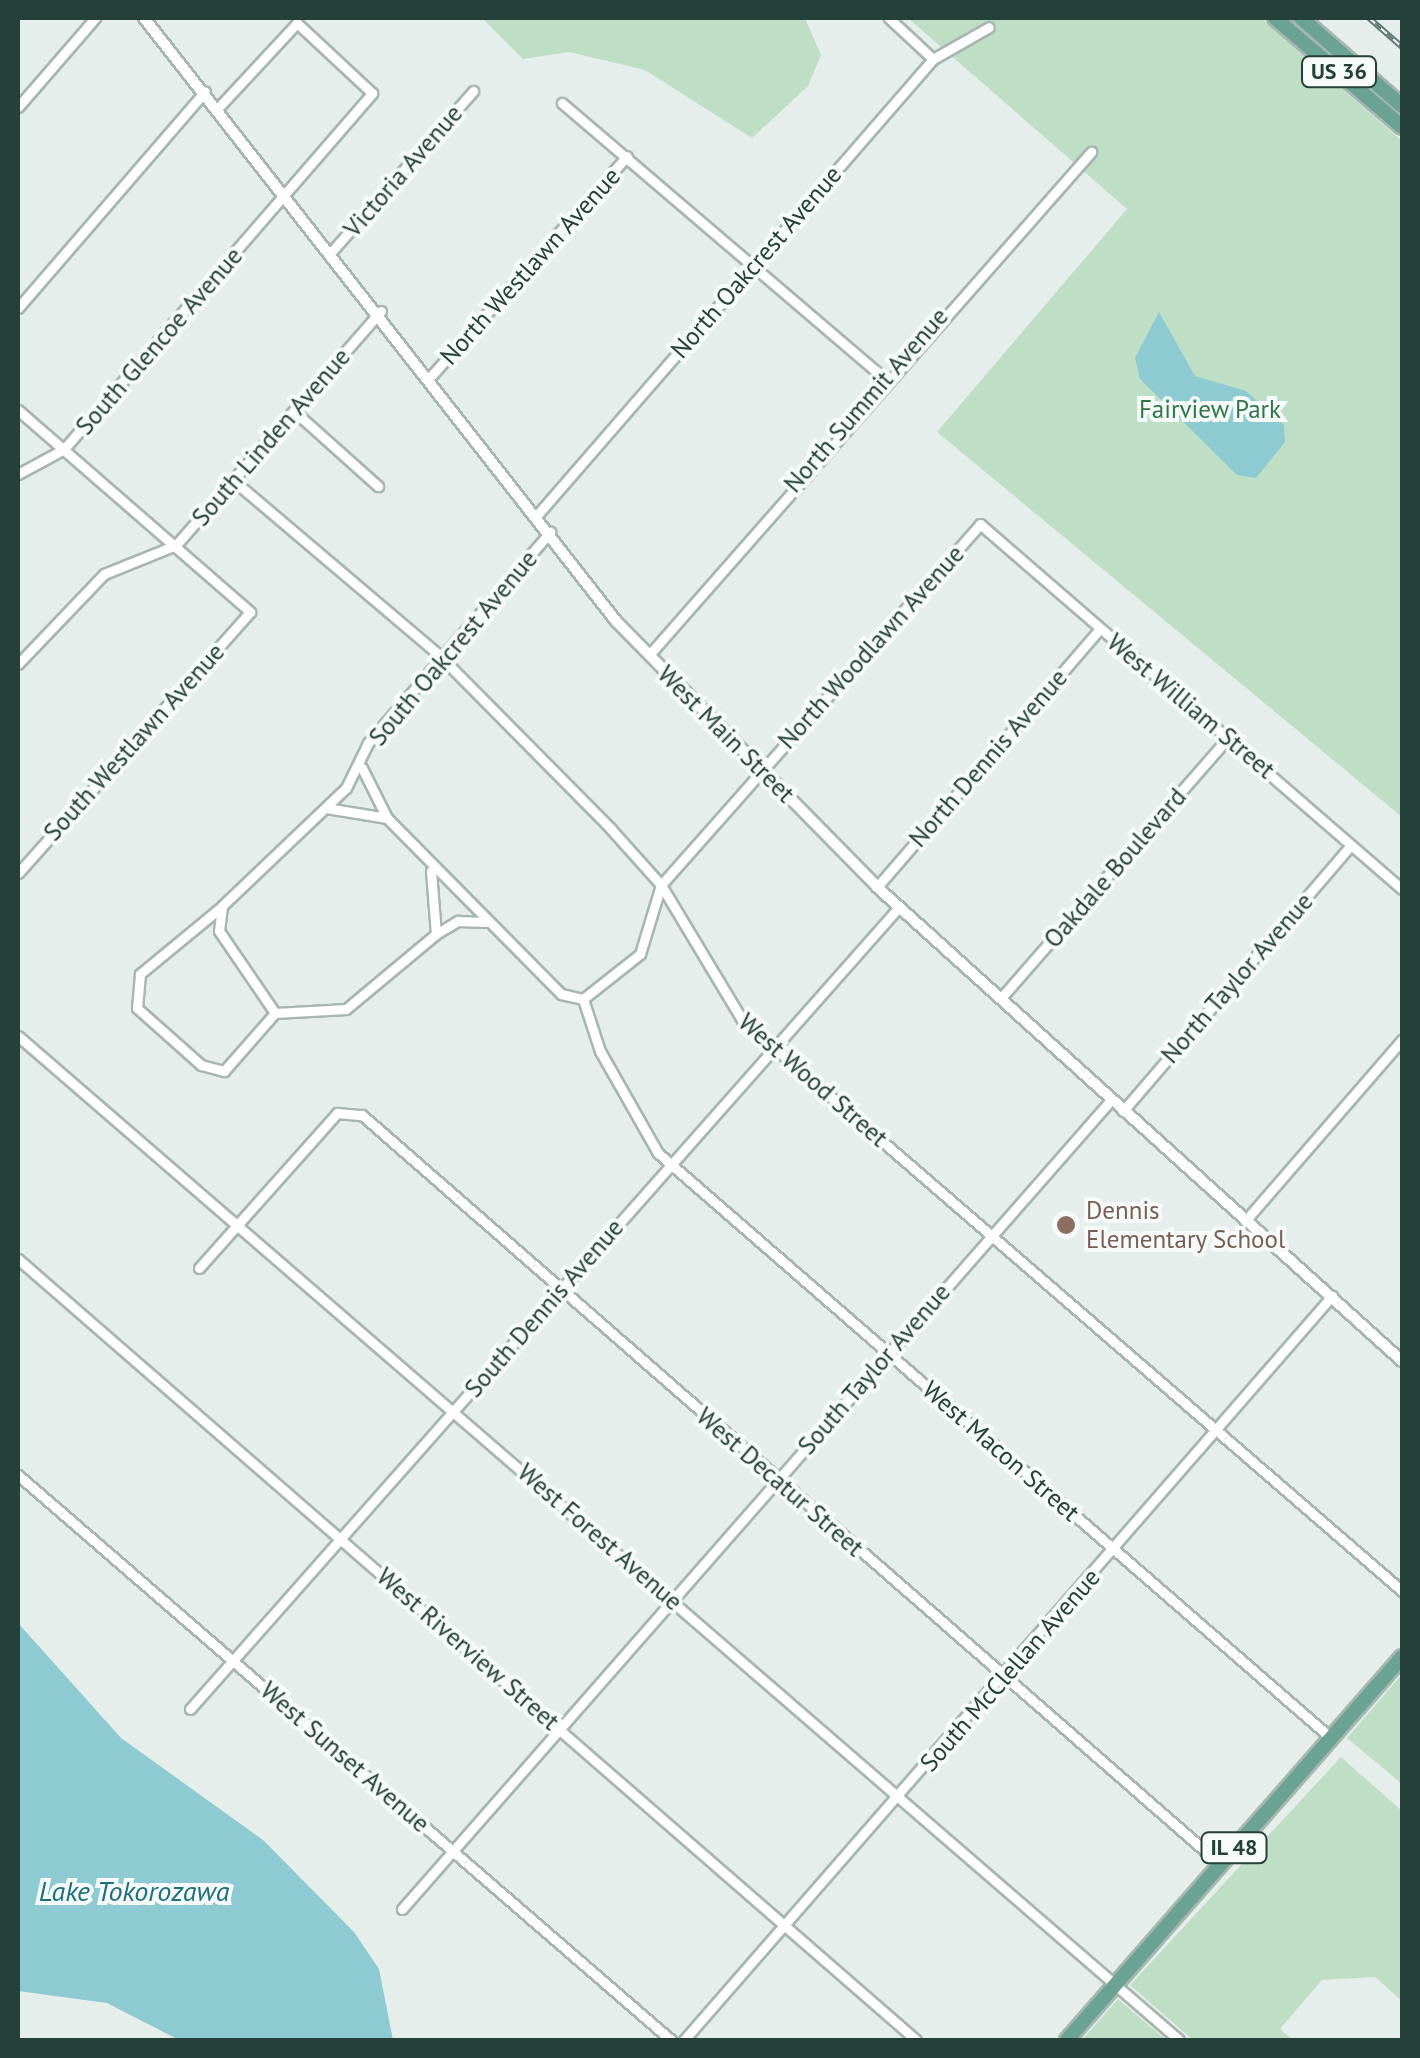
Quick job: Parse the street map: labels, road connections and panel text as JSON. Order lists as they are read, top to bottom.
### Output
{
  "streets": {
    "main road": ["US 36", "IL 48"],
    "street": [
      "Victoria Avenue",
      "North Oakcrest Avenue",
      "North Westlawn Avenue",
      "South Glencoe Avenue",
      "North Summit Avenue",
      "South Linden Avenue",
      "North Woodlawn Avenue",
      "South Oakcrest Avenue",
      "West William Street",
      "West Main Street",
      "South Westlawn Avenue",
      "North Dennis Avenue",
      "Oakdale Boulevard",
      "North Taylor Avenue",
      "West Wood Street",
      "South Dennis Avenue",
      "South Taylor Avenue",
      "West Macon Street",
      "West Decatur Street",
      "West Forest Avenue",
      "West Riverview Street",
      "South McClellan Avenue",
      "West Sunset Avenue"
    ]
  },
  "crossings": [
    ["Victoria Avenue", "West Main Street"],
    ["North Oakcrest Avenue", "West Main Street"],
    ["North Westlawn Avenue", "West Main Street"],
    ["South Glencoe Avenue", "West Main Street"],
    ["North Summit Avenue", "West Main Street"],
    ["South Linden Avenue", "West Main Street"],
    ["South Linden Avenue", "South Westlawn Avenue"],
    ["South Linden Avenue", "West Wood Street"],
    ["North Woodlawn Avenue", "West William Street"],
    ["North Woodlawn Avenue", "West Main Street"],
    ["North Woodlawn Avenue", "West Wood Street"],
    ["South Oakcrest Avenue", "West Main Street"],
    ["South Oakcrest Avenue", "West Wood Street"],
    ["West William Street", "North Dennis Avenue"],
    ["West William Street", "Oakdale Boulevard"],
    ["West William Street", "North Taylor Avenue"],
    ["West Main Street", "North Dennis Avenue"],
    ["West Main Street", "Oakdale Boulevard"],
    ["West Main Street", "North Taylor Avenue"],
    ["West Main Street", "South Dennis Avenue"],
    ["West Main Street", "South Taylor Avenue"],
    ["West Main Street", "South McClellan Avenue"],
    ["West Wood Street", "South Dennis Avenue"],
    ["West Wood Street", "South Taylor Avenue"],
    ["West Wood Street", "South McClellan Avenue"],
    ["South Dennis Avenue", "West Macon Street"],
    ["South Dennis Avenue", "West Decatur Street"],
    ["South Dennis Avenue", "West Forest Avenue"],
    ["South Dennis Avenue", "West Riverview Street"],
    ["South Dennis Avenue", "West Sunset Avenue"],
    ["South Taylor Avenue", "West Macon Street"],
    ["South Taylor Avenue", "West Decatur Street"],
    ["South Taylor Avenue", "West Forest Avenue"],
    ["South Taylor Avenue", "West Riverview Street"],
    ["South Taylor Avenue", "West Sunset Avenue"],
    ["West Macon Street", "South McClellan Avenue"],
    ["West Macon Street", "IL 48"],
    ["West Decatur Street", "West Forest Avenue"],
    ["West Decatur Street", "South McClellan Avenue"],
    ["West Decatur Street", "IL 48"],
    ["West Forest Avenue", "South McClellan Avenue"],
    ["West Forest Avenue", "IL 48"],
    ["West Riverview Street", "South McClellan Avenue"]
  ],
  "water": ["Lake Tokorozawa"],
  "parks": ["Fairview Park"],
  "places": ["Dennis Elementary School"]
}
